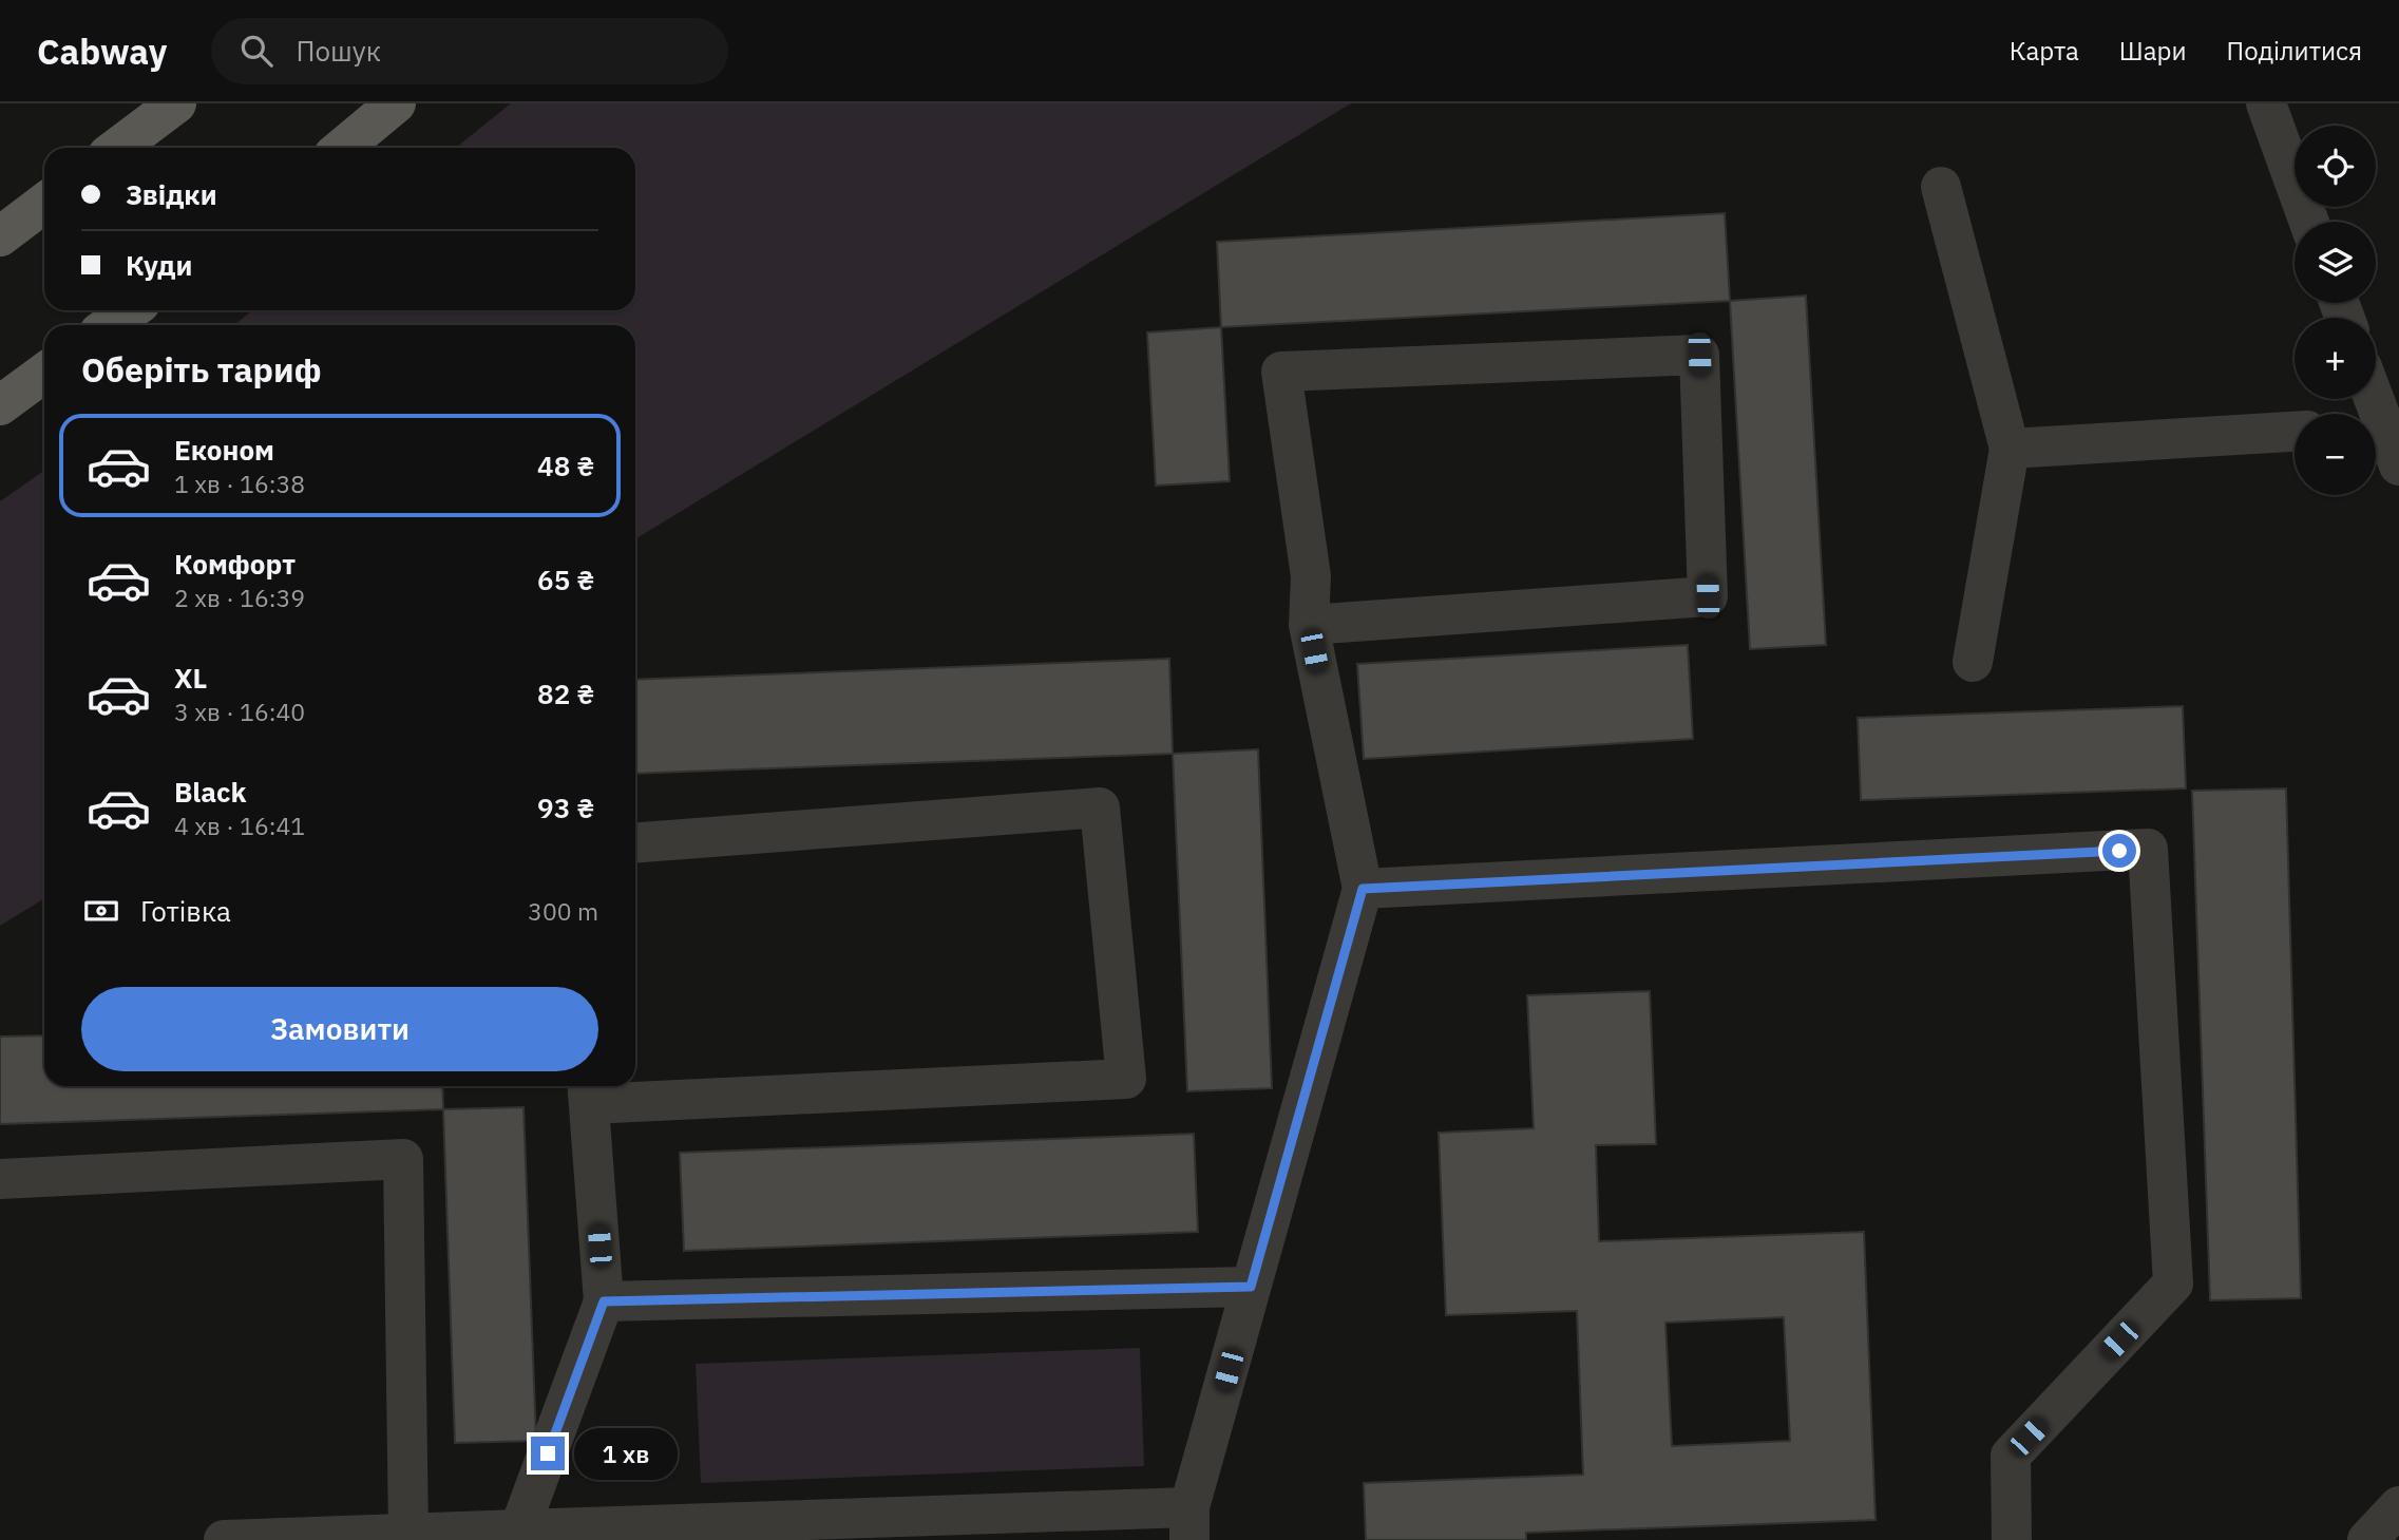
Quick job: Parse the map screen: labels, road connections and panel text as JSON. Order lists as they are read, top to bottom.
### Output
{
  "page": {
    "header": "Cabway",
    "search": "Пошук",
    "nav": ["Карта", "Шари", "Поділитися"],
    "map_buttons": ["+", "−"],
    "banner": ["Звідки", "Куди"],
    "heading": "Оберіть тариф",
    "list": [
      {
        "name": "Економ",
        "note": "1 хв · 16:38",
        "value": "48 ₴"
      },
      {
        "name": "Комфорт",
        "note": "2 хв · 16:39",
        "value": "65 ₴"
      },
      {
        "name": "XL",
        "note": "3 хв · 16:40",
        "value": "82 ₴"
      },
      {
        "name": "Black",
        "note": "4 хв · 16:41",
        "value": "93 ₴"
      }
    ],
    "pay": ["Готівка", "300 m"],
    "buttons": "Замовити",
    "bubble": "1 хв"
  }
}
